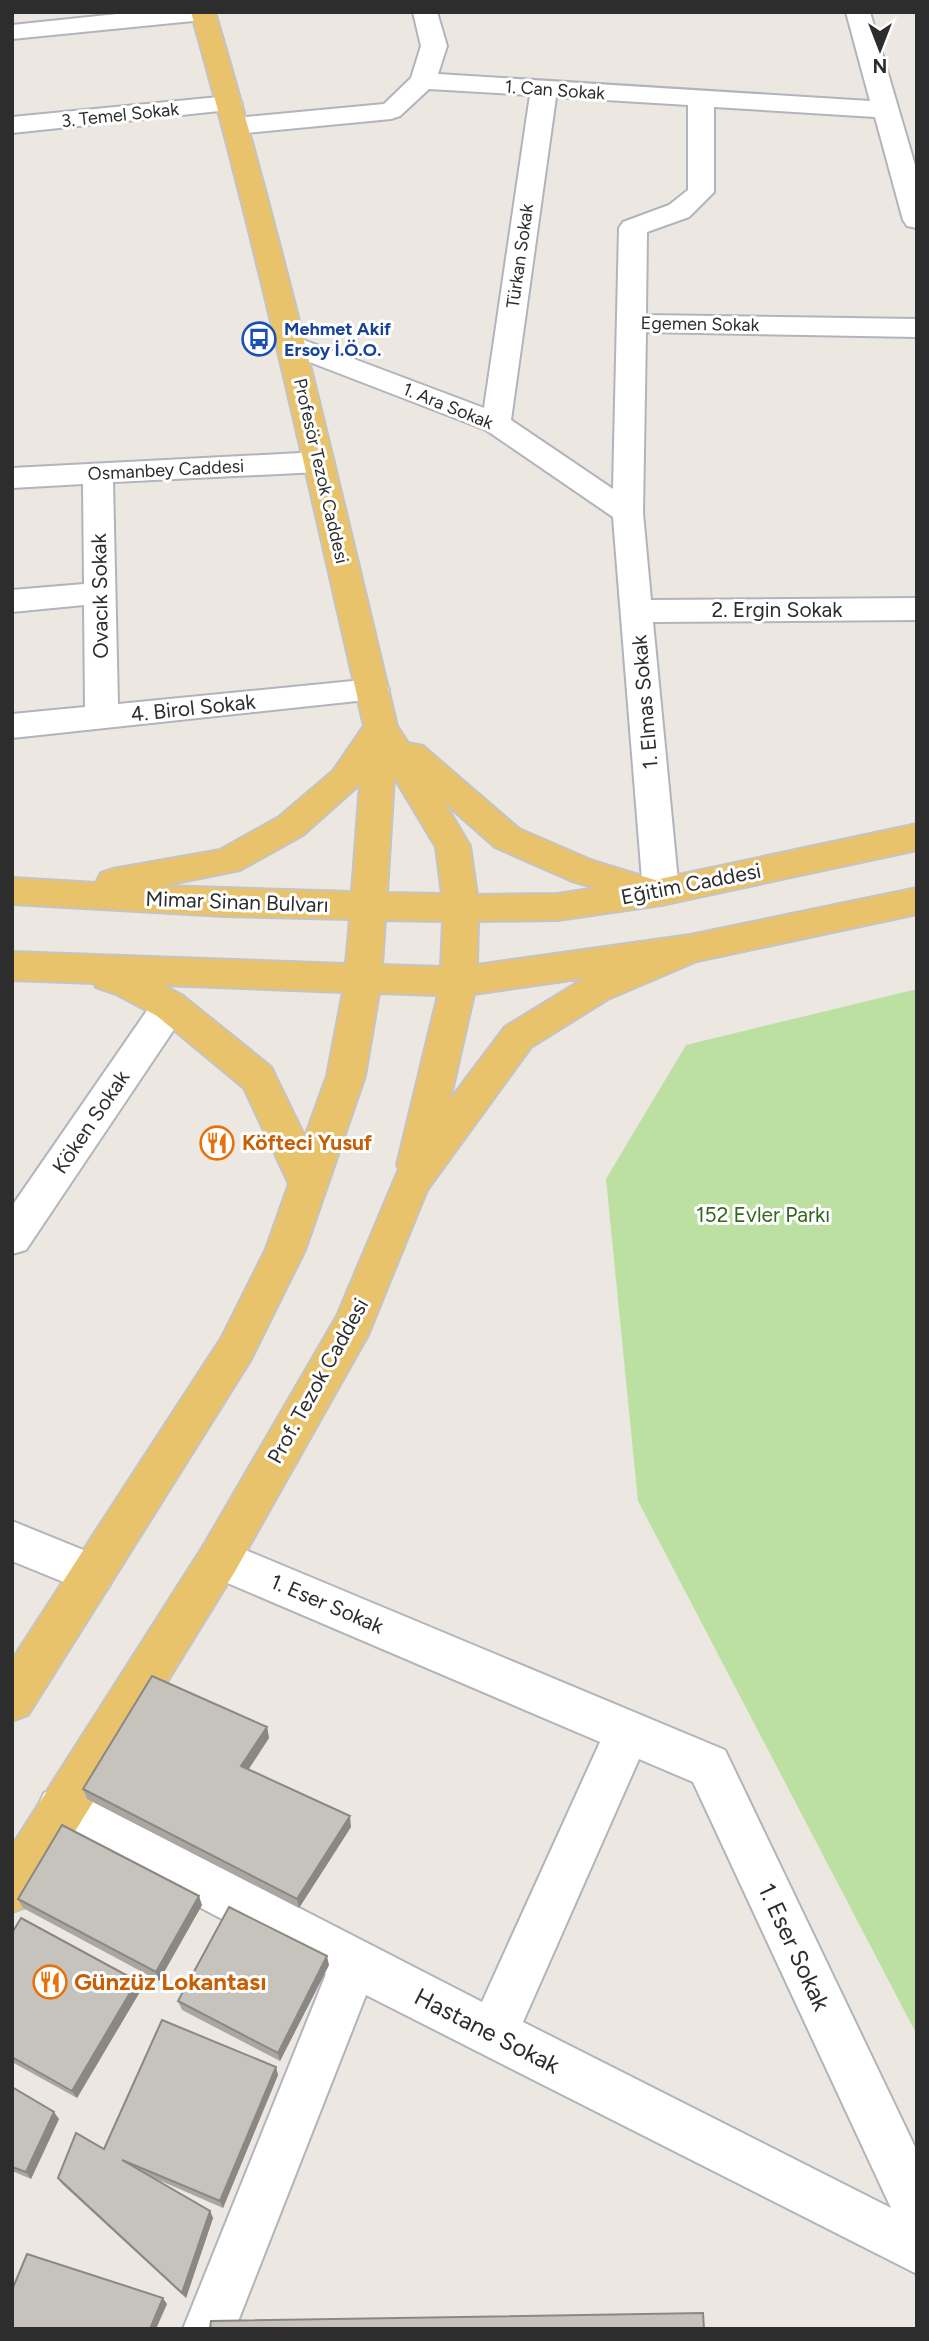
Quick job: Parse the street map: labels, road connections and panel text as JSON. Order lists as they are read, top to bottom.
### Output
{
  "streets": {
    "main road": [
      "Profesör Tezok Caddesi",
      "Eğitim Caddesi",
      "Mimar Sinan Bulvarı",
      "Prof. Tezok Caddesi"
    ],
    "street": [
      "1. Can Sokak",
      "3. Temel Sokak",
      "Türkan Sokak",
      "Egemen Sokak",
      "1. Ara Sokak",
      "Osmanbey Caddesi",
      "Ovacık Sokak",
      "2. Ergin Sokak",
      "1. Elmas Sokak",
      "4. Birol Sokak",
      "Köken Sokak",
      "1. Eser Sokak",
      "Hastane Sokak"
    ]
  },
  "crossings": [
    ["1. Can Sokak", "Türkan Sokak"],
    ["3. Temel Sokak", "Profesör Tezok Caddesi"],
    ["Türkan Sokak", "1. Ara Sokak"],
    ["Egemen Sokak", "1. Ara Sokak"],
    ["Egemen Sokak", "1. Elmas Sokak"],
    ["1. Ara Sokak", "Profesör Tezok Caddesi"],
    ["1. Ara Sokak", "1. Elmas Sokak"],
    ["Osmanbey Caddesi", "Profesör Tezok Caddesi"],
    ["Osmanbey Caddesi", "Ovacık Sokak"],
    ["Profesör Tezok Caddesi", "4. Birol Sokak"],
    ["Ovacık Sokak", "4. Birol Sokak"],
    ["2. Ergin Sokak", "1. Elmas Sokak"],
    ["1. Elmas Sokak", "Eğitim Caddesi"],
    ["Eğitim Caddesi", "Mimar Sinan Bulvarı"],
    ["Prof. Tezok Caddesi", "1. Eser Sokak"],
    ["Prof. Tezok Caddesi", "Hastane Sokak"]
  ],
  "parks": ["152 Evler Parkı"],
  "places": {
    "bus stop": ["Mehmet Akif Ersoy İ.Ö.O."],
    "restaurant": ["Köfteci Yusuf", "Günzüz Lokantası"]
  },
  "north": "bottom"
}
